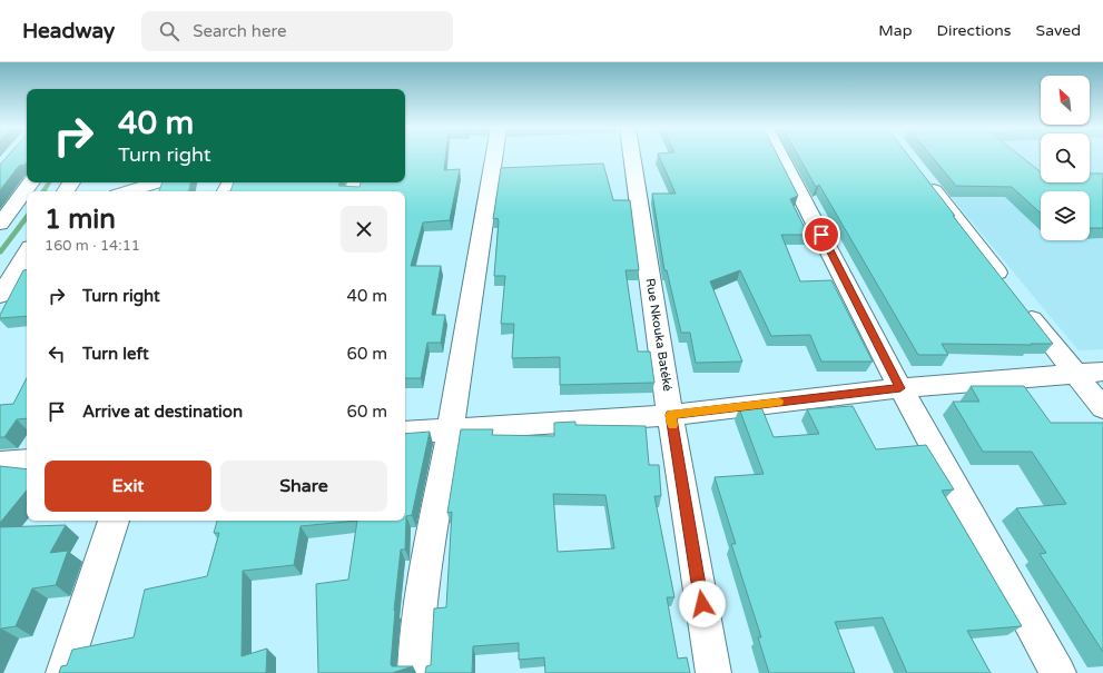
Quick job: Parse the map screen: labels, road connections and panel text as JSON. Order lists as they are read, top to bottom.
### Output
{
  "streets": {
    "street": ["Rue Nkouka Batéké"]
  },
  "north": "top left",
  "page": {
    "header": "Headway",
    "search": "Search here",
    "nav": ["Map", "Directions", "Saved"],
    "turn": ["40 m", "Turn right"],
    "heading": ["1 min", "160 m · 14:11"],
    "list": [
      {
        "name": "Turn right",
        "value": "40 m"
      },
      {
        "name": "Turn left",
        "value": "60 m"
      },
      {
        "name": "Arrive at destination",
        "value": "60 m"
      }
    ],
    "buttons": ["Exit", "Share"]
  }
}
